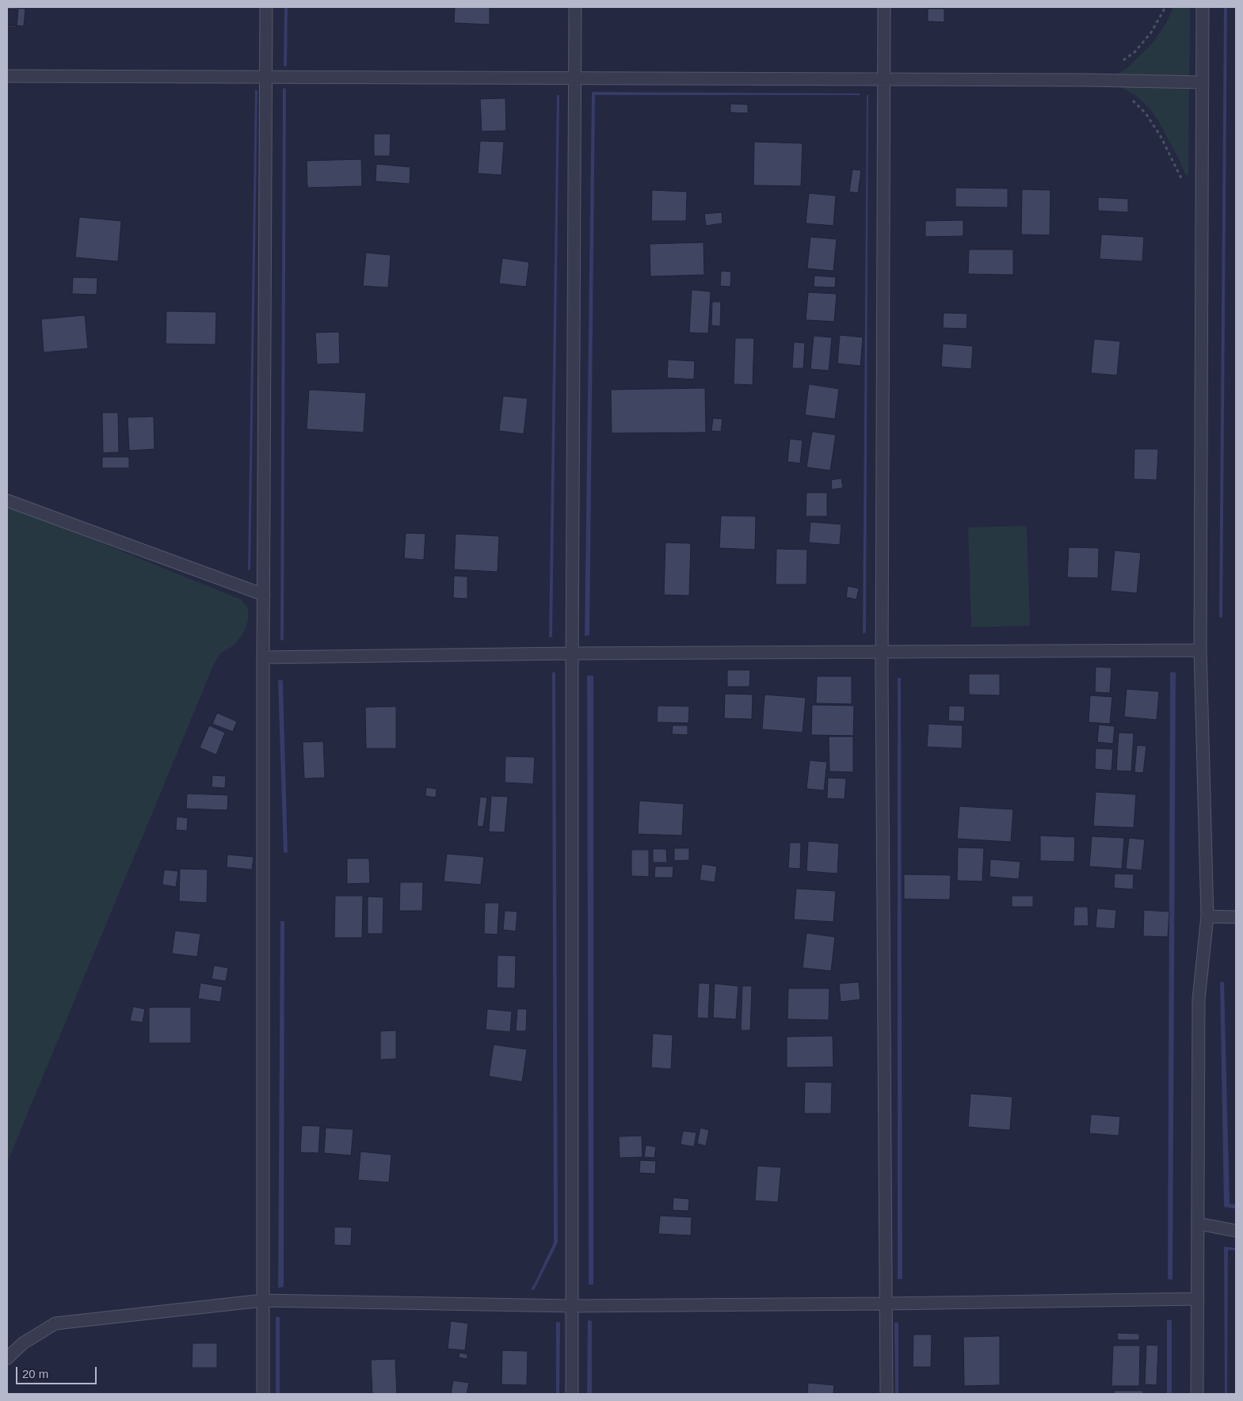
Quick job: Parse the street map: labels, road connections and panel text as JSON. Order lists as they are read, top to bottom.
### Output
{
  "scale_bar": "20 m"
}
